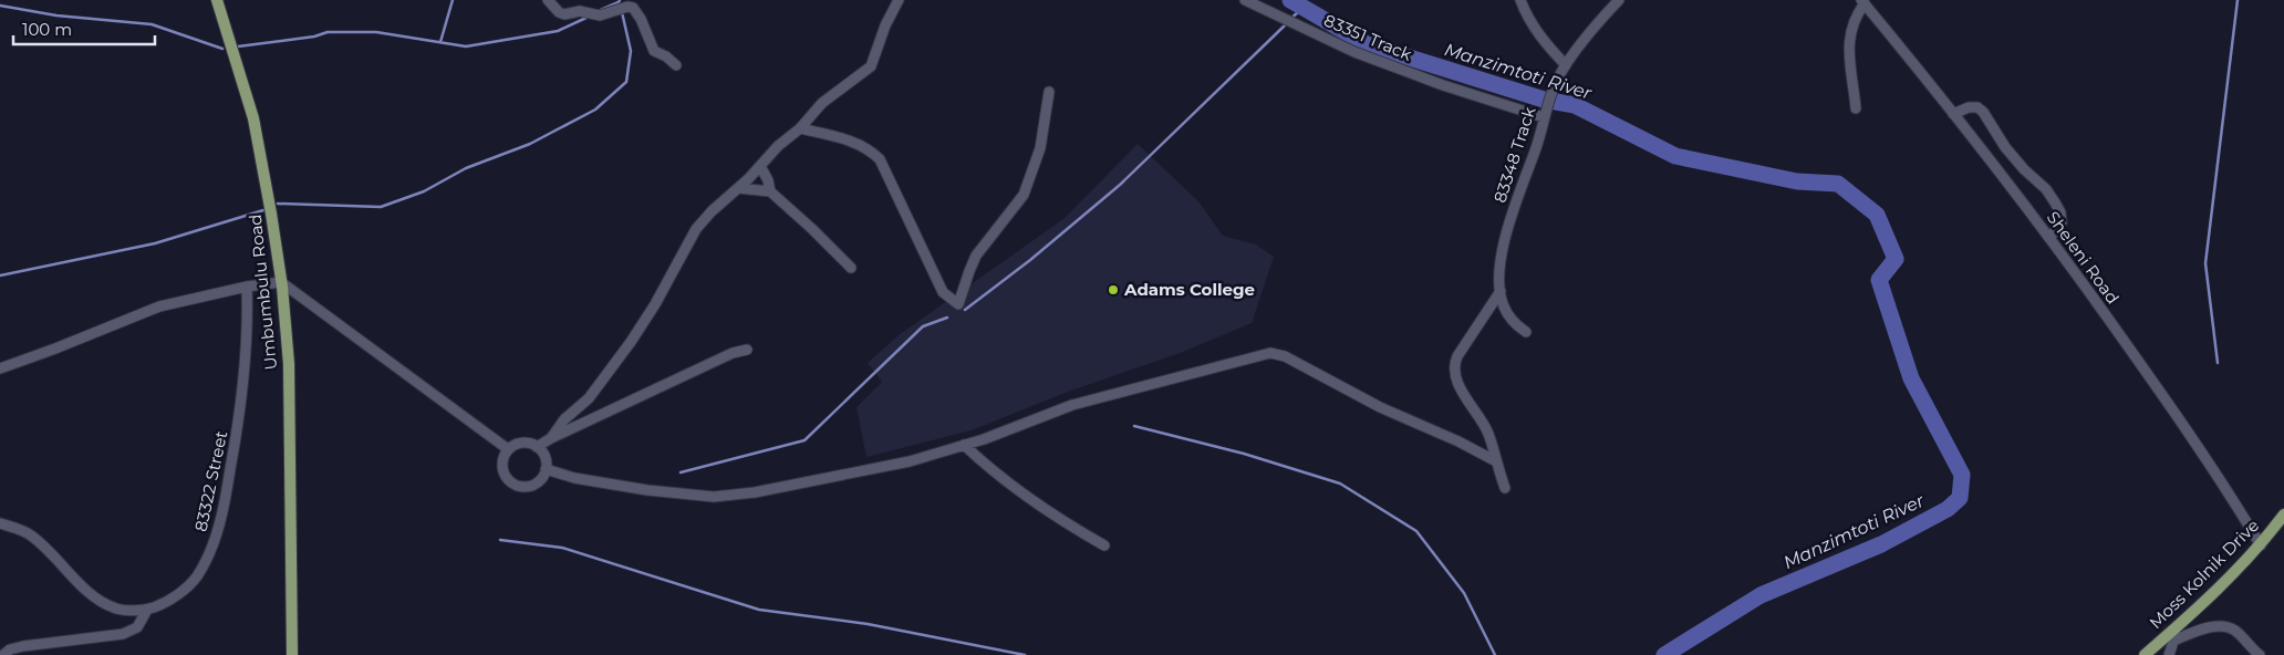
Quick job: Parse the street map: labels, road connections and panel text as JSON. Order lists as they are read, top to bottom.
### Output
{
  "streets": {
    "main road": ["Umbumbulu Road", "Moss Kolnik Drive"],
    "street": [
      "83351 Track",
      "83348 Track",
      "Sheleni Road",
      "83322 Street"
    ]
  },
  "crossings": [
    ["83351 Track", "83348 Track"],
    ["Sheleni Road", "Moss Kolnik Drive"]
  ],
  "water": ["Manzimtoti River"],
  "places": ["Adams College"],
  "scale_bar": "100 m"
}
